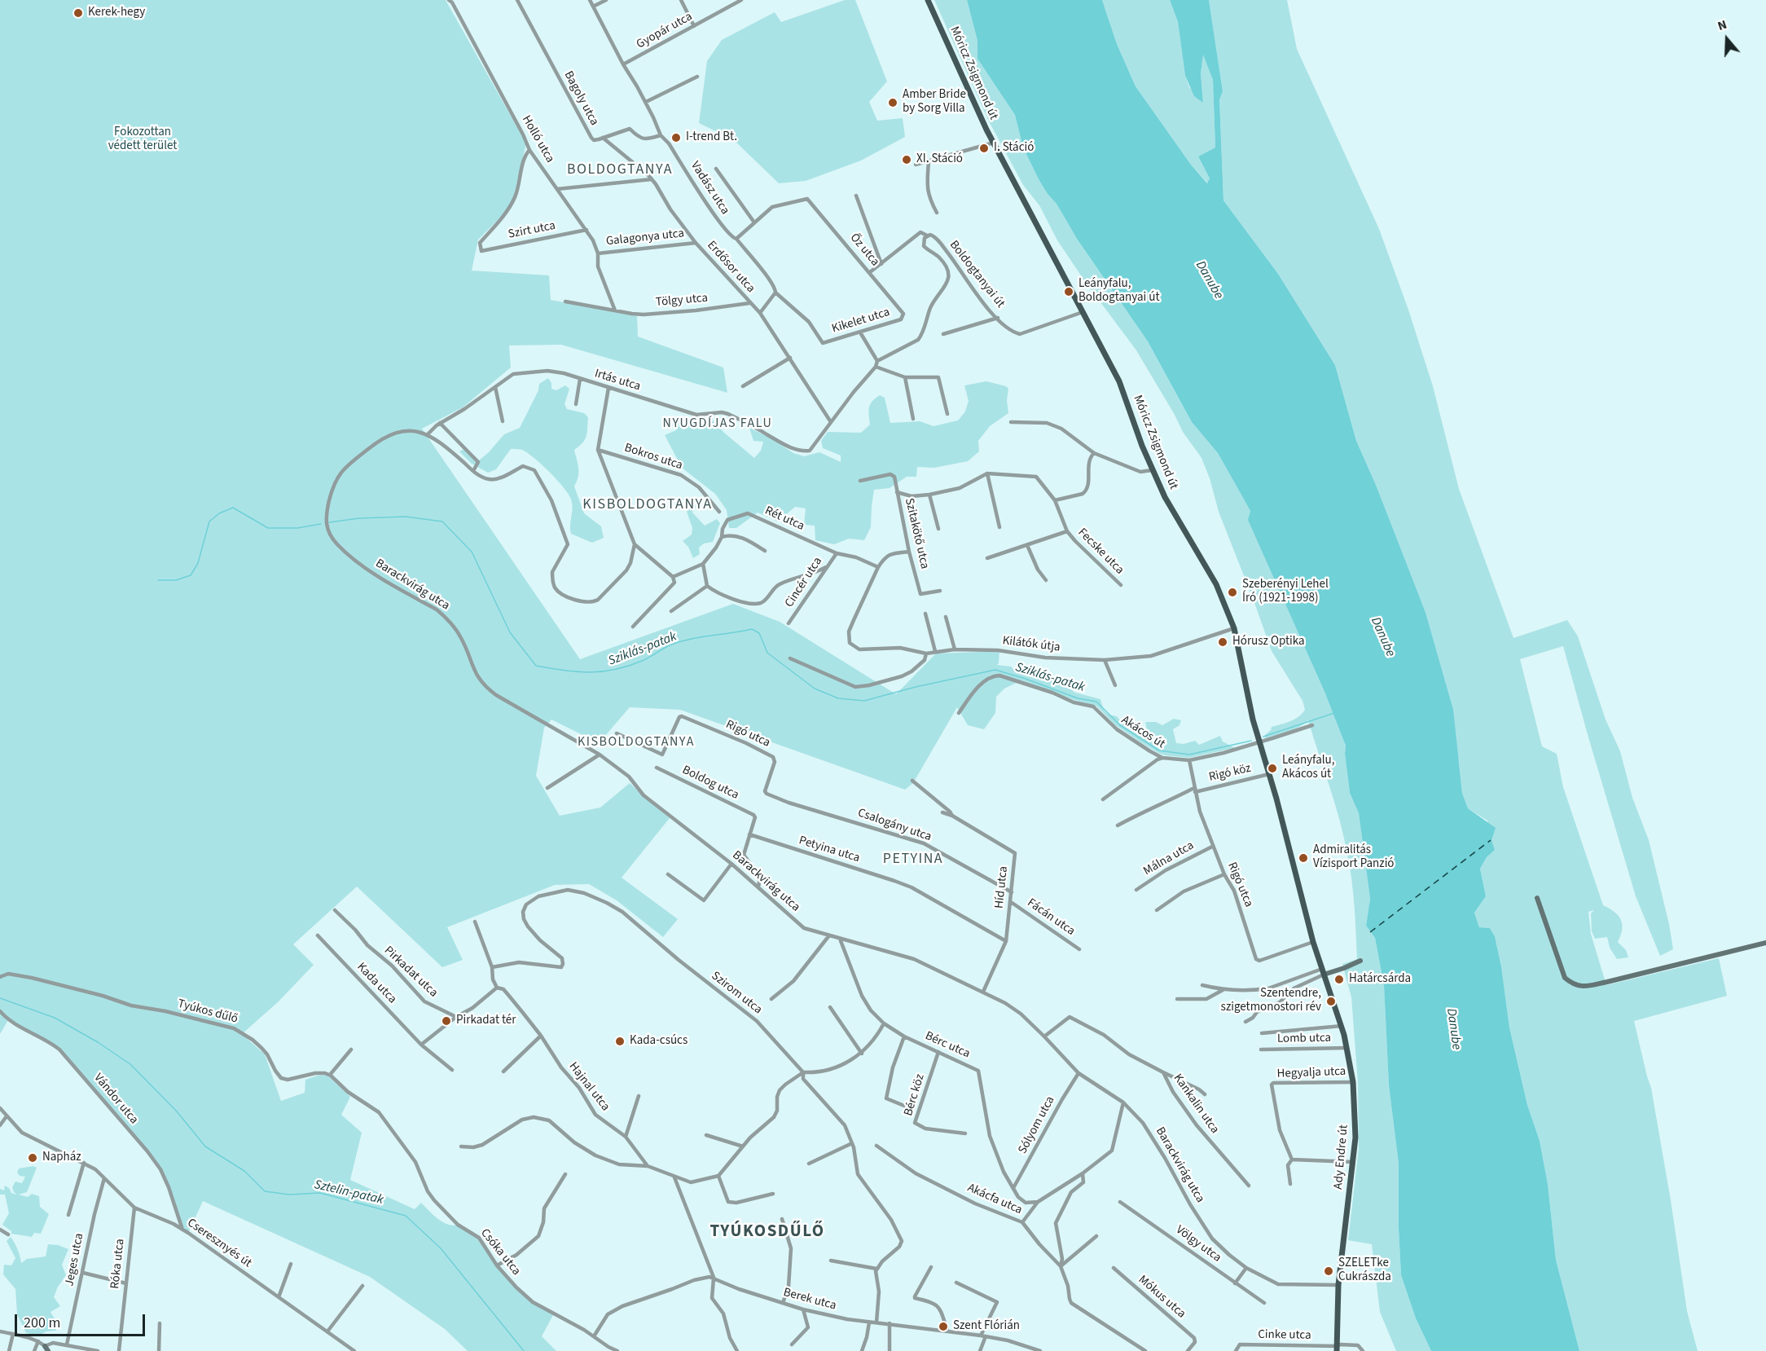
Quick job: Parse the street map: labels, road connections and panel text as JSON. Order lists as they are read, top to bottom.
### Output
{
  "streets": {
    "main road": ["Móricz Zsigmond út", "Ady Endre út"],
    "street": [
      "Gyopár utca",
      "Bagoly utca",
      "Holló utca",
      "Vadász utca",
      "Szirt utca",
      "Galagonya utca",
      "Őz utca",
      "Erdősor utca",
      "Boldogtanyai út",
      "Tölgy utca",
      "Kikelet utca",
      "Irtás utca",
      "Bokros utca",
      "Rét utca",
      "Szitakötő utca",
      "Fecske utca",
      "Cincér utca",
      "Barackvirág utca",
      "Kilátók útja",
      "Akácos út",
      "Rigó utca",
      "Rigó köz",
      "Boldog utca",
      "Csalogány utca",
      "Petyina utca",
      "Málna utca",
      "Híd utca",
      "Fácán utca",
      "Pirkadat utca",
      "Kada utca",
      "Szirom utca",
      "Tyúkos dűlő",
      "Lomb utca",
      "Bérc utca",
      "Hegyalja utca",
      "Hajnal utca",
      "Bérc köz",
      "Vándor utca",
      "Kankalin utca",
      "Sólyom utca",
      "Akácfa utca",
      "Cseresznyés út",
      "Völgy utca",
      "Csóka utca",
      "Jeges utca",
      "Róka utca",
      "Mókus utca",
      "Berek utca",
      "Cinke utca"
    ]
  },
  "crossings": [
    ["Gyopár utca", "Vadász utca"],
    ["Móricz Zsigmond út", "Boldogtanyai út"],
    ["Móricz Zsigmond út", "Kilátók útja"],
    ["Móricz Zsigmond út", "Akácos út"],
    ["Móricz Zsigmond út", "Rigó utca"],
    ["Móricz Zsigmond út", "Rigó köz"],
    ["Móricz Zsigmond út", "Ady Endre út"],
    ["Bagoly utca", "Vadász utca"],
    ["Bagoly utca", "Erdősor utca"],
    ["Holló utca", "Szirt utca"],
    ["Holló utca", "Galagonya utca"],
    ["Holló utca", "Tölgy utca"],
    ["Vadász utca", "Kikelet utca"],
    ["Galagonya utca", "Erdősor utca"],
    ["Őz utca", "Kikelet utca"],
    ["Erdősor utca", "Tölgy utca"],
    ["Erdősor utca", "Irtás utca"],
    ["Irtás utca", "Barackvirág utca"],
    ["Rét utca", "Cincér utca"],
    ["Barackvirág utca", "Híd utca"],
    ["Barackvirág utca", "Bérc utca"],
    ["Barackvirág utca", "Kankalin utca"],
    ["Barackvirág utca", "Sólyom utca"],
    ["Barackvirág utca", "Ady Endre út"],
    ["Akácos út", "Rigó utca"],
    ["Rigó utca", "Rigó köz"],
    ["Rigó utca", "Csalogány utca"],
    ["Rigó utca", "Málna utca"],
    ["Boldog utca", "Petyina utca"],
    ["Csalogány utca", "Híd utca"],
    ["Petyina utca", "Híd utca"],
    ["Híd utca", "Fácán utca"],
    ["Tyúkos dűlő", "Csóka utca"],
    ["Lomb utca", "Ady Endre út"],
    ["Bérc utca", "Bérc köz"],
    ["Bérc utca", "Sólyom utca"],
    ["Hegyalja utca", "Ady Endre út"],
    ["Vándor utca", "Cseresznyés út"],
    ["Ady Endre út", "Cinke utca"],
    ["Cseresznyés út", "Jeges utca"],
    ["Cseresznyés út", "Róka utca"]
  ],
  "districts": [
    "BOLDOGTANYA",
    "NYUGDÍJAS FALU",
    "KISBOLDOGTANYA",
    "KISBOLDOGTANYA",
    "PETYINA",
    "TYÚKOSDŰLŐ"
  ],
  "water": ["Danube", "Sziklás-patak", "Sztelin-patak"],
  "parks": ["Fokozottan védett terület"],
  "places": [
    "Kerek-hegy",
    "Amber Bride by Sorg Villa",
    "I-trend Bt.",
    "I. Stáció",
    "XI. Stáció",
    "Leányfalu, Boldogtanyai út",
    "Szeberényi Lehel Író (1921-1998)",
    "Hórusz Optika",
    "Leányfalu, Akácos út",
    "Admiralitás Vízisport Panzió",
    "Határcsárda",
    "Szentendre, szigetmonostori rév",
    "Pirkadat tér",
    "Kada-csúcs",
    "Napház",
    "SZELETke Cukrászda",
    "Szent Flórián"
  ],
  "scale_bar": "200 m",
  "north": "top"
}
